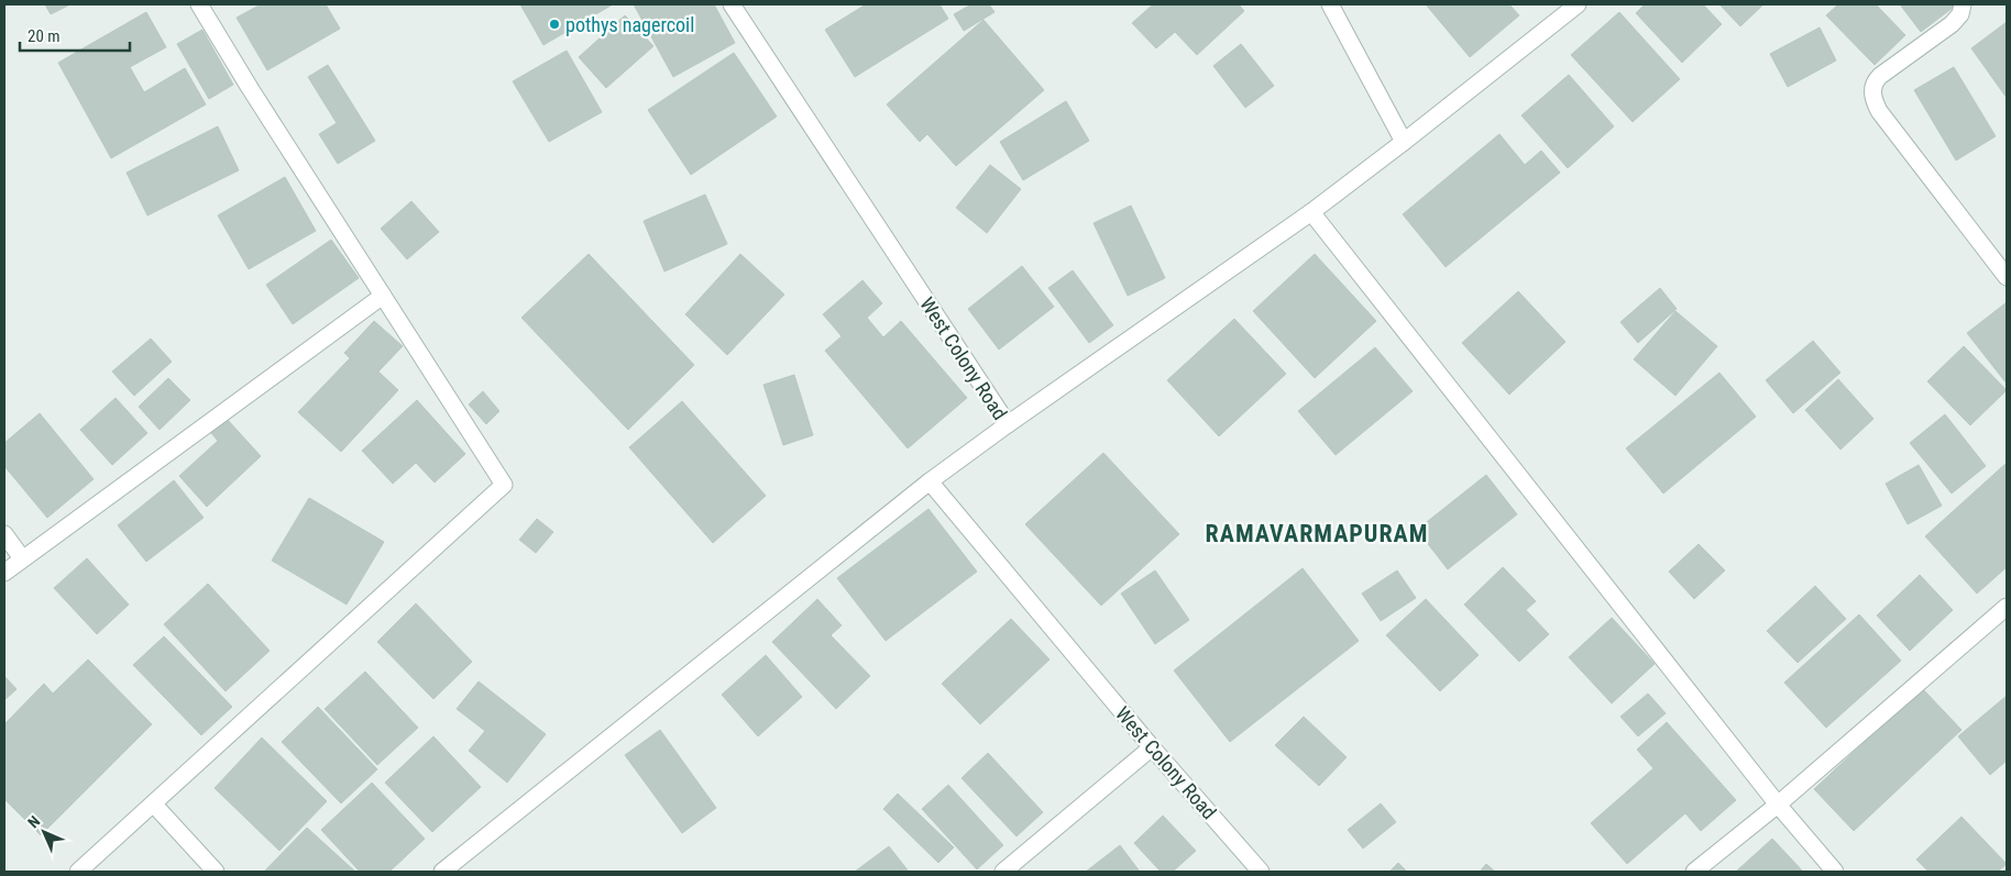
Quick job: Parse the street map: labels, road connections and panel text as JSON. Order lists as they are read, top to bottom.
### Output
{
  "streets": {
    "street": ["West Colony Road"]
  },
  "districts": ["RAMAVARMAPURAM"],
  "places": ["pothys nagercoil"],
  "scale_bar": "20 m",
  "north": "top left"
}
